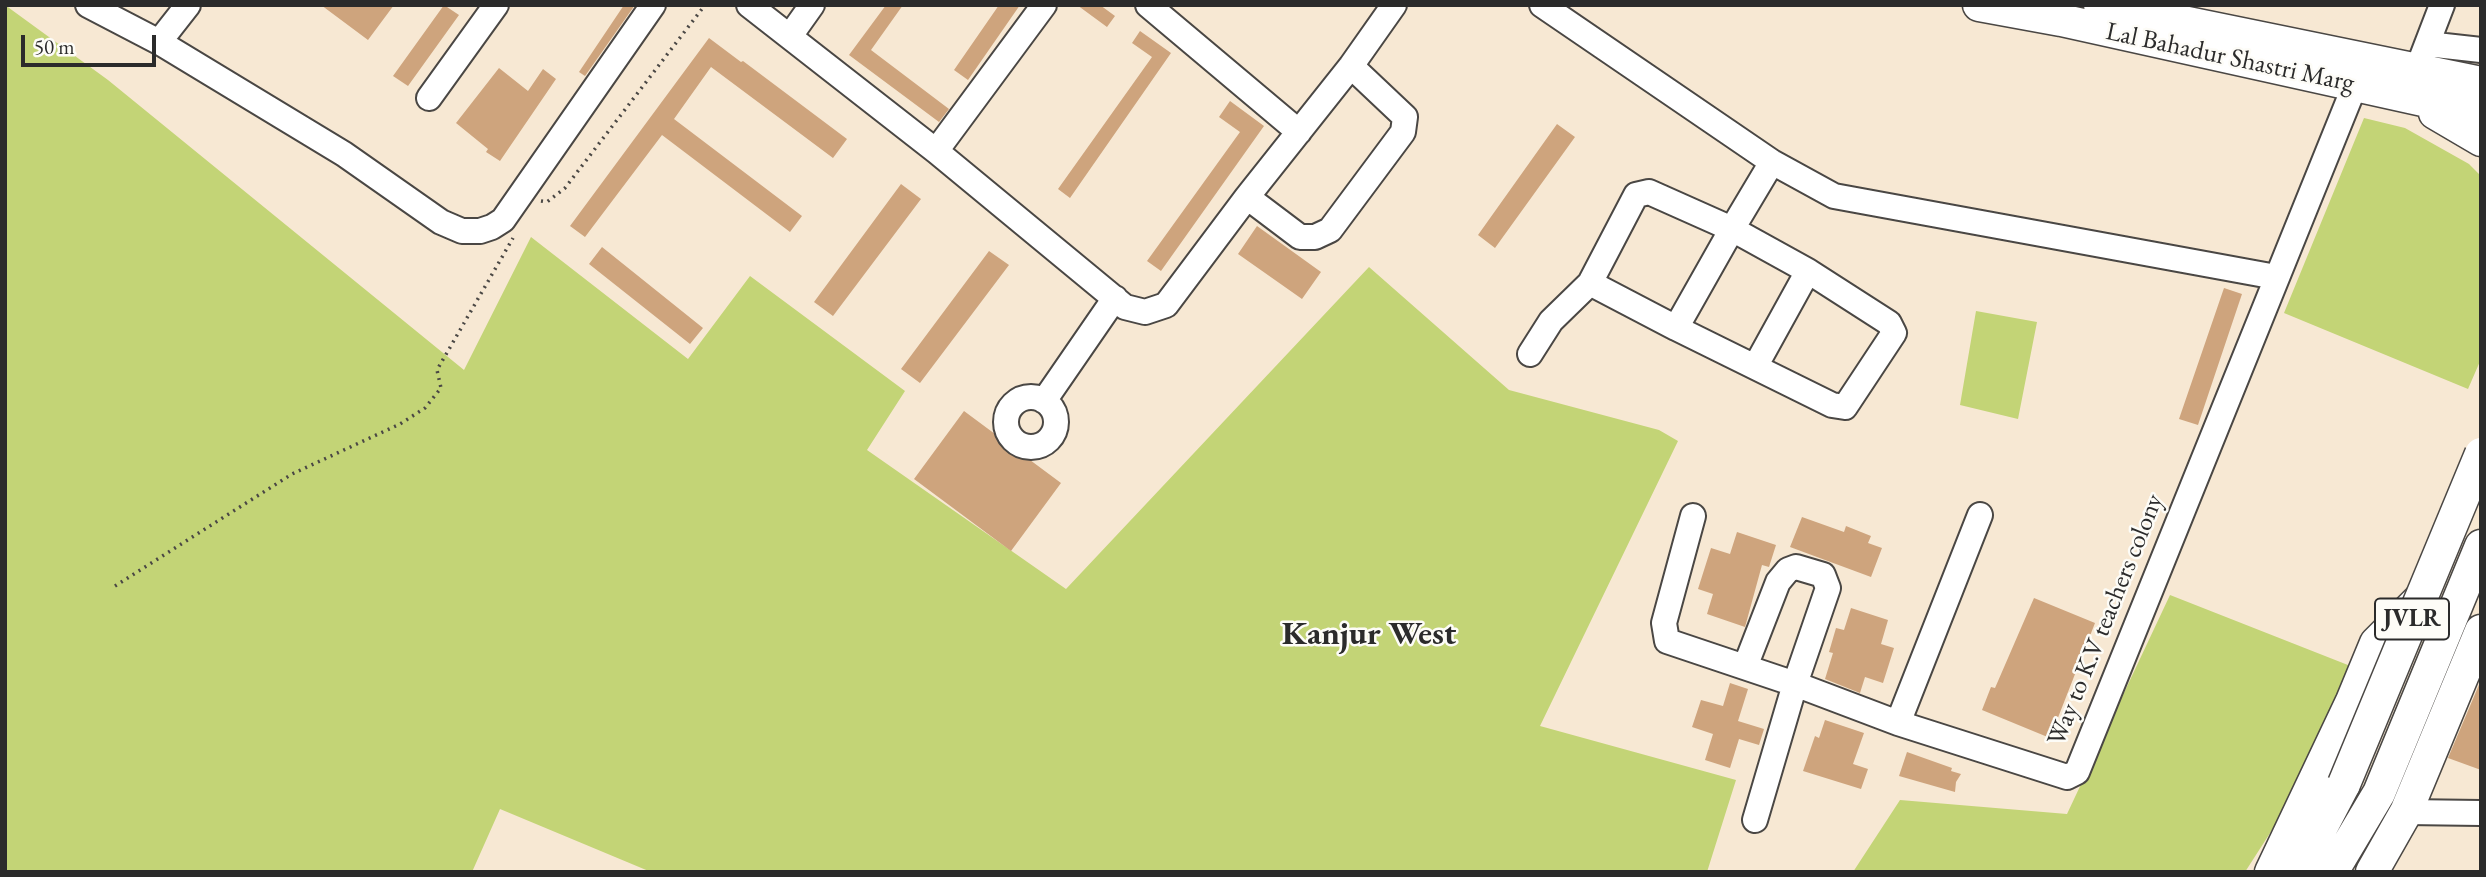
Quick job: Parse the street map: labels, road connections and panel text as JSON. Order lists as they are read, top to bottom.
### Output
{
  "streets": {
    "main road": ["Lal Bahadur Shastri Marg", "JVLR"],
    "street": ["Way to K.V teachers colony"]
  },
  "crossings": [
    ["Lal Bahadur Shastri Marg", "Way to K.V teachers colony"]
  ],
  "districts": ["Kanjur West"],
  "scale_bar": "50 m"
}
